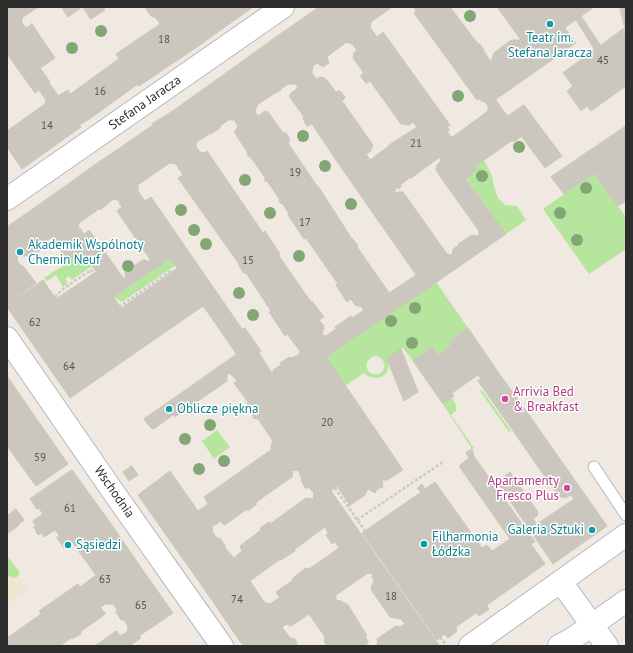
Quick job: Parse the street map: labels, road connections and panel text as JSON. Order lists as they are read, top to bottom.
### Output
{
  "streets": {
    "street": ["Stefana Jaracza", "Wschodnia"]
  },
  "places": [
    "Teatr im. Stefana Jaracza",
    "Akademik Wspólnoty Chemin Neuf",
    "Arrivia Bed & Breakfast",
    "Oblicze piękna",
    "Apartamenty Fresco Plus",
    "Galeria Sztuki",
    "Filharmonia Łódzka",
    "Sąsiedzi"
  ],
  "house_numbers": [
    "18",
    "45",
    "16",
    "14",
    "21",
    "19",
    "17",
    "15",
    "62",
    "64",
    "20",
    "59",
    "61",
    "63",
    "18",
    "74",
    "65"
  ]
}
